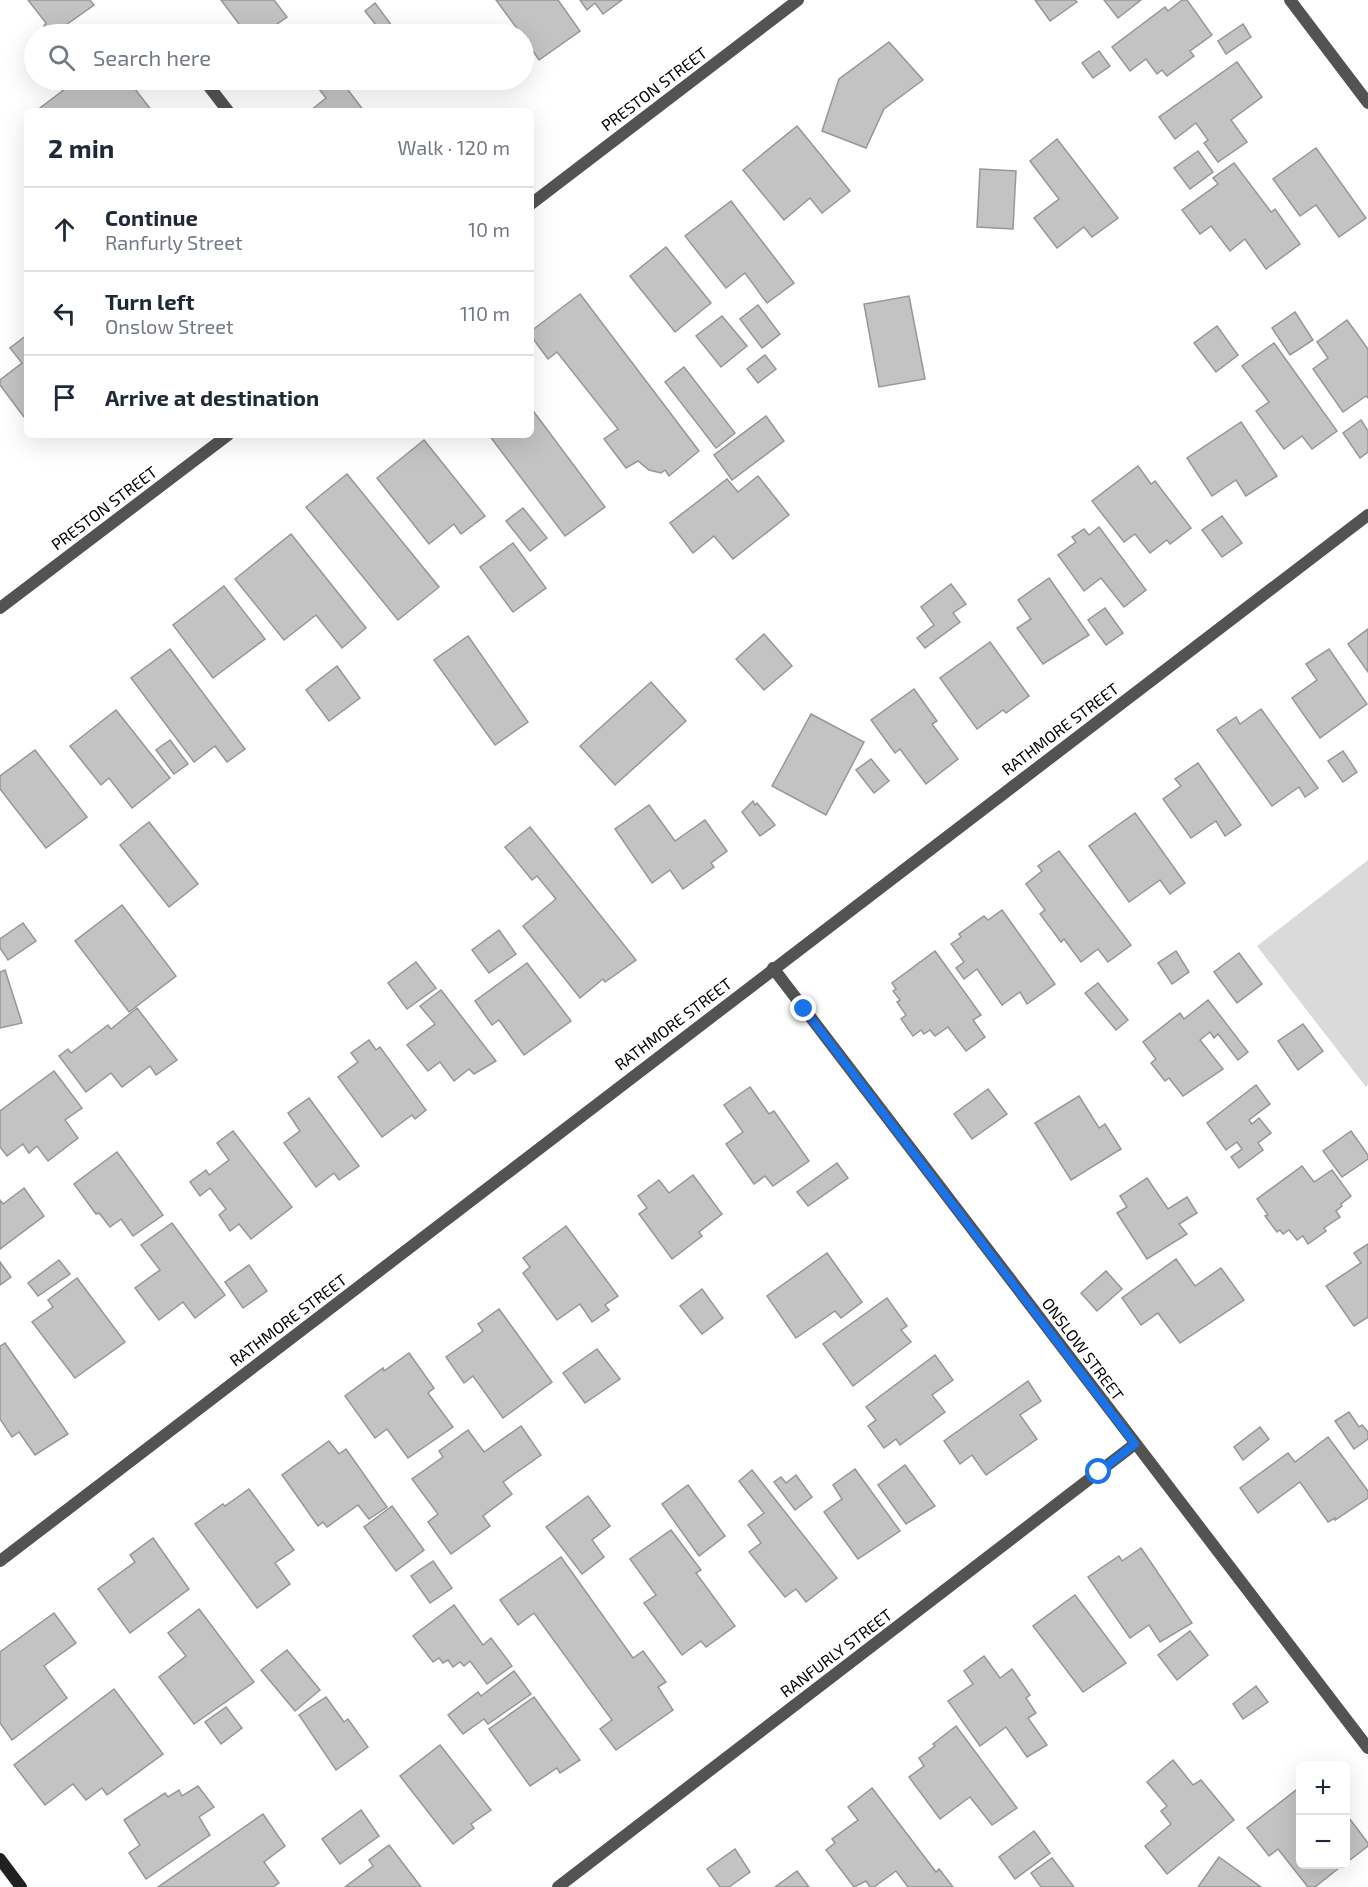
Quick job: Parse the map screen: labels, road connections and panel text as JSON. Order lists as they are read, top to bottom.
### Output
{
  "streets": {
    "street": [
      "PRESTON STREET",
      "RATHMORE STREET",
      "ONSLOW STREET",
      "RANFURLY STREET"
    ]
  },
  "crossings": [
    ["RATHMORE STREET", "ONSLOW STREET"],
    ["ONSLOW STREET", "RANFURLY STREET"]
  ],
  "page": {
    "search": "Search here",
    "heading": ["2 min", "Walk · 120 m"],
    "list": [
      ["Continue", "Ranfurly Street", "10 m"],
      ["Turn left", "Onslow Street", "110 m"],
      "Arrive at destination"
    ],
    "map_buttons": ["+", "−"]
  }
}
